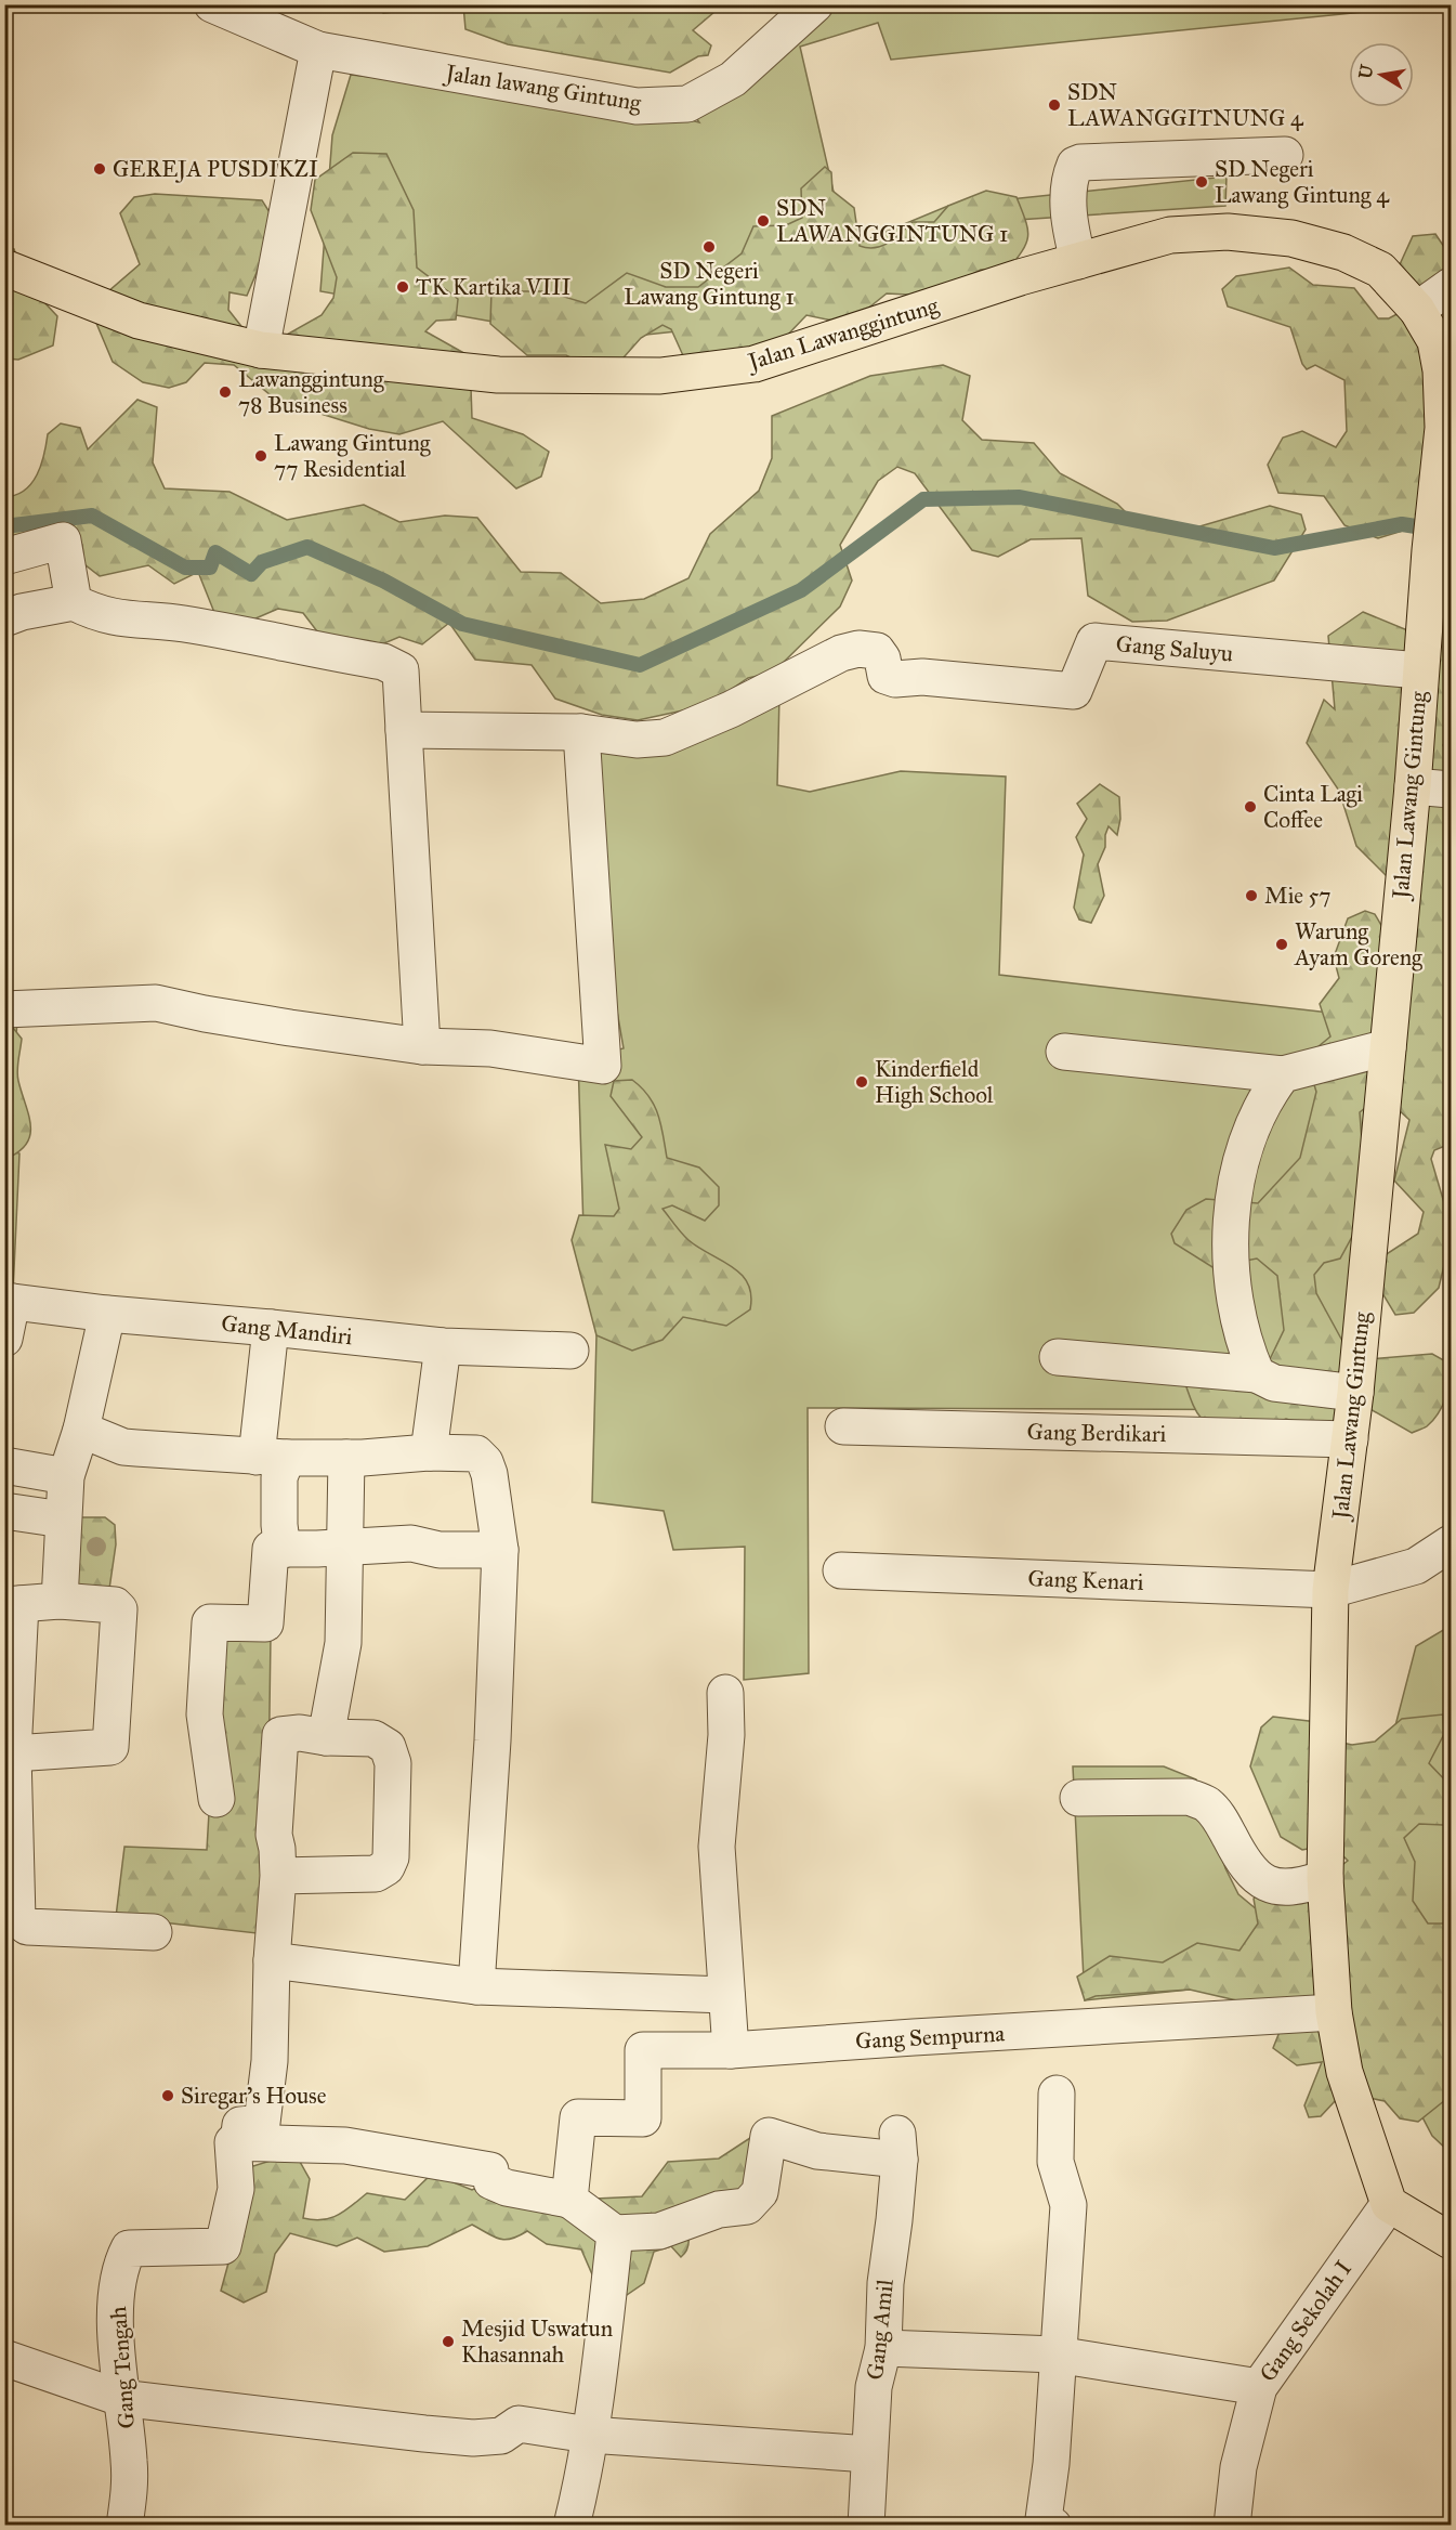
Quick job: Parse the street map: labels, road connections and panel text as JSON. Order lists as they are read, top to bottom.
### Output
{
  "streets": {
    "main road": ["Jalan Lawanggintung", "Jalan Lawang Gintung"],
    "street": [
      "Jalan lawang Gintung",
      "Gang Saluyu",
      "Gang Mandiri",
      "Gang Berdikari",
      "Gang Kenari",
      "Gang Sempurna",
      "Gang Sekolah I",
      "Gang Amil",
      "Gang Tengah"
    ]
  },
  "crossings": [
    ["Jalan Lawanggintung", "Jalan Lawang Gintung"],
    ["Gang Saluyu", "Jalan Lawang Gintung"],
    ["Jalan Lawang Gintung", "Gang Berdikari"],
    ["Jalan Lawang Gintung", "Gang Kenari"],
    ["Jalan Lawang Gintung", "Gang Sempurna"],
    ["Jalan Lawang Gintung", "Gang Sekolah I"]
  ],
  "places": [
    "SDN LAWANGGITNUNG 4",
    "GEREJA PUSDIKZI",
    "SD Negeri Lawang Gintung 4",
    "SDN LAWANGGINTUNG 1",
    "SD Negeri Lawang Gintung 1",
    "TK Kartika VIII",
    "Lawanggintung 78 Business",
    "Lawang Gintung 77 Residential",
    "Cinta Lagi Coffee",
    "Mie 57",
    "Warung Ayam Goreng",
    "Kinderfield High School",
    "Siregar's House",
    "Mesjid Uswatun Khasannah"
  ],
  "north": "left"
}
